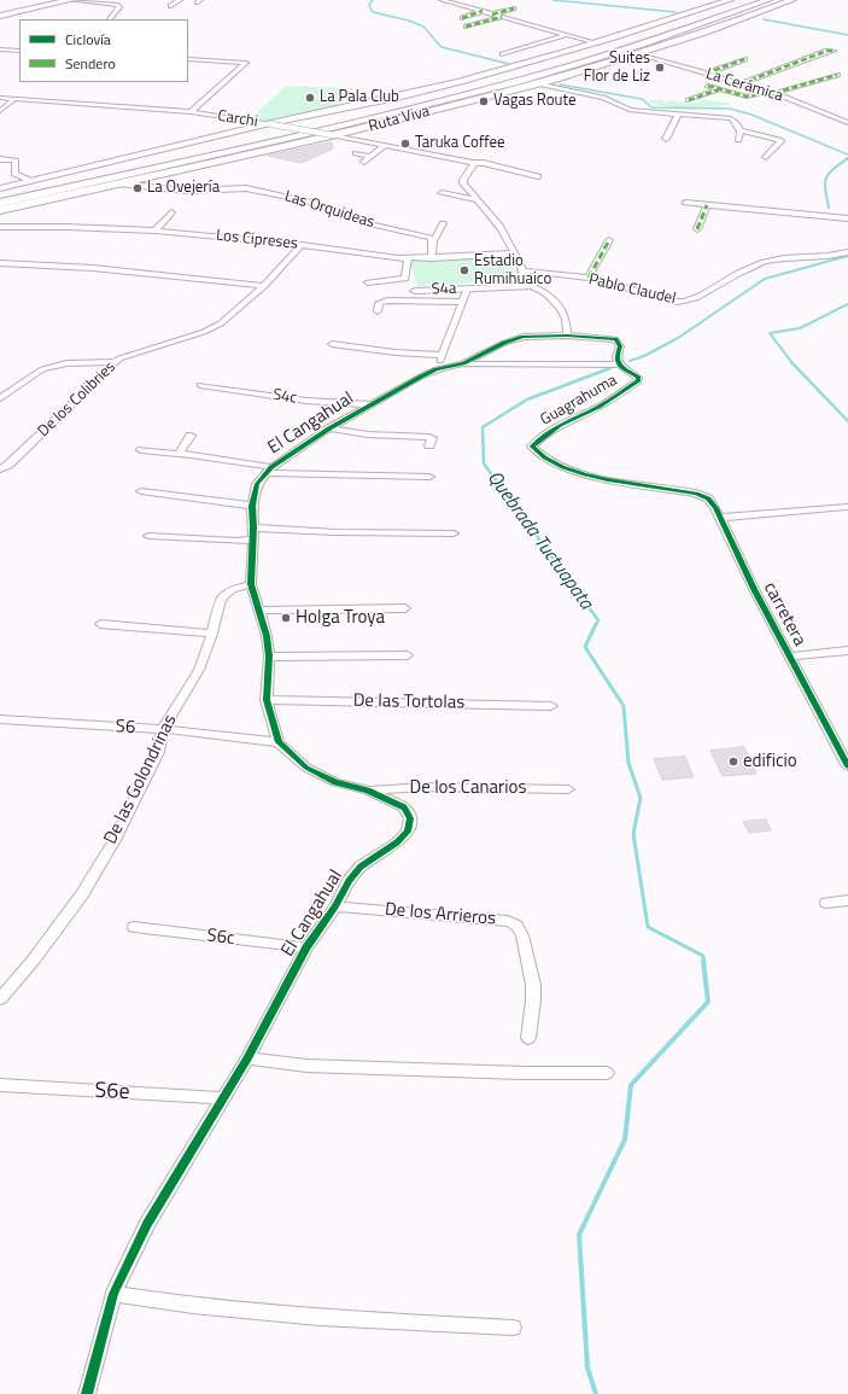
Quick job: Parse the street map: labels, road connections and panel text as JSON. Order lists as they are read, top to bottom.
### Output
{
  "streets": {
    "highway": ["Ruta Viva"],
    "street": [
      "La Cerámica",
      "Carchi",
      "Las Orquideas",
      "Los Cipreses",
      "S4a",
      "Pablo Claudel",
      "S4c",
      "De los Colibries",
      "Guagrahuma",
      "El Cangahual",
      "carretera",
      "De las Tortolas",
      "S6",
      "De las Golondrinas",
      "De los Canarios",
      "De los Arrieros",
      "S6c",
      "S6e"
    ]
  },
  "crossings": [
    ["La Cerámica", "Ruta Viva"],
    ["Carchi", "Ruta Viva"],
    ["Ruta Viva", "Las Orquideas"],
    ["Los Cipreses", "De los Colibries"],
    ["S4c", "El Cangahual"],
    ["Guagrahuma", "El Cangahual"],
    ["Guagrahuma", "carretera"],
    ["El Cangahual", "De las Tortolas"],
    ["El Cangahual", "S6"],
    ["El Cangahual", "De las Golondrinas"],
    ["El Cangahual", "De los Canarios"],
    ["El Cangahual", "De los Arrieros"],
    ["El Cangahual", "S6c"],
    ["El Cangahual", "S6e"],
    ["S6", "De las Golondrinas"]
  ],
  "water": ["Quebrada Tuctuapata"],
  "places": [
    "Suites Flor de Liz",
    "La Pala Club",
    "Vagas Route",
    "Taruka Coffee",
    "La Ovejería",
    "Estadio Rumihuaico",
    "Holga Troya",
    "edificio"
  ],
  "legend": ["Ciclovía", "Sendero"]
}
